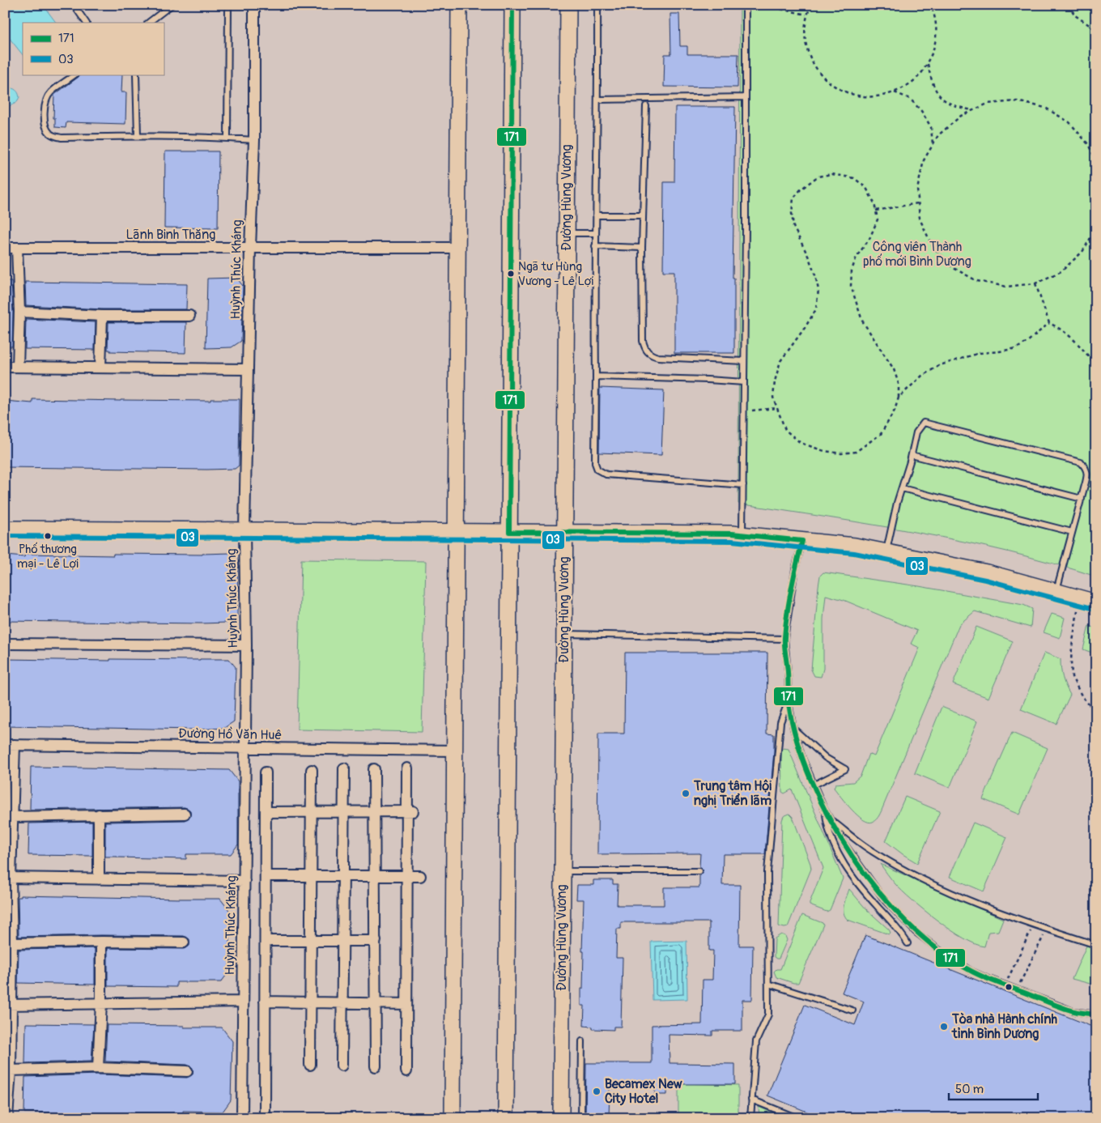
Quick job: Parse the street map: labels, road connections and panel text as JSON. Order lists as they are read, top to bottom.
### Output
{
  "streets": {
    "main road": ["Đường Hùng Vương"],
    "street": ["Lãnh Binh Thăng", "Huỳnh Thúc Kháng", "Đường Hồ Văn Huê"]
  },
  "crossings": [
    ["Lãnh Binh Thăng", "Huỳnh Thúc Kháng"],
    ["Huỳnh Thúc Kháng", "Đường Hồ Văn Huê"]
  ],
  "parks": ["Công viên Thành phố mới Bình Dương"],
  "places": [
    "Ngã tư Hùng Vương - Lê Lợi",
    "Phố thương mại - Lê Lợi",
    "Trung tâm Hội nghị Triển lãm",
    "Tòa nhà Hành chính tỉnh Bình Dương",
    "Becamex New City Hotel"
  ],
  "lines": ["transit line 171", "transit line 03"],
  "legend": ["171", "03"],
  "scale_bar": "50 m"
}
